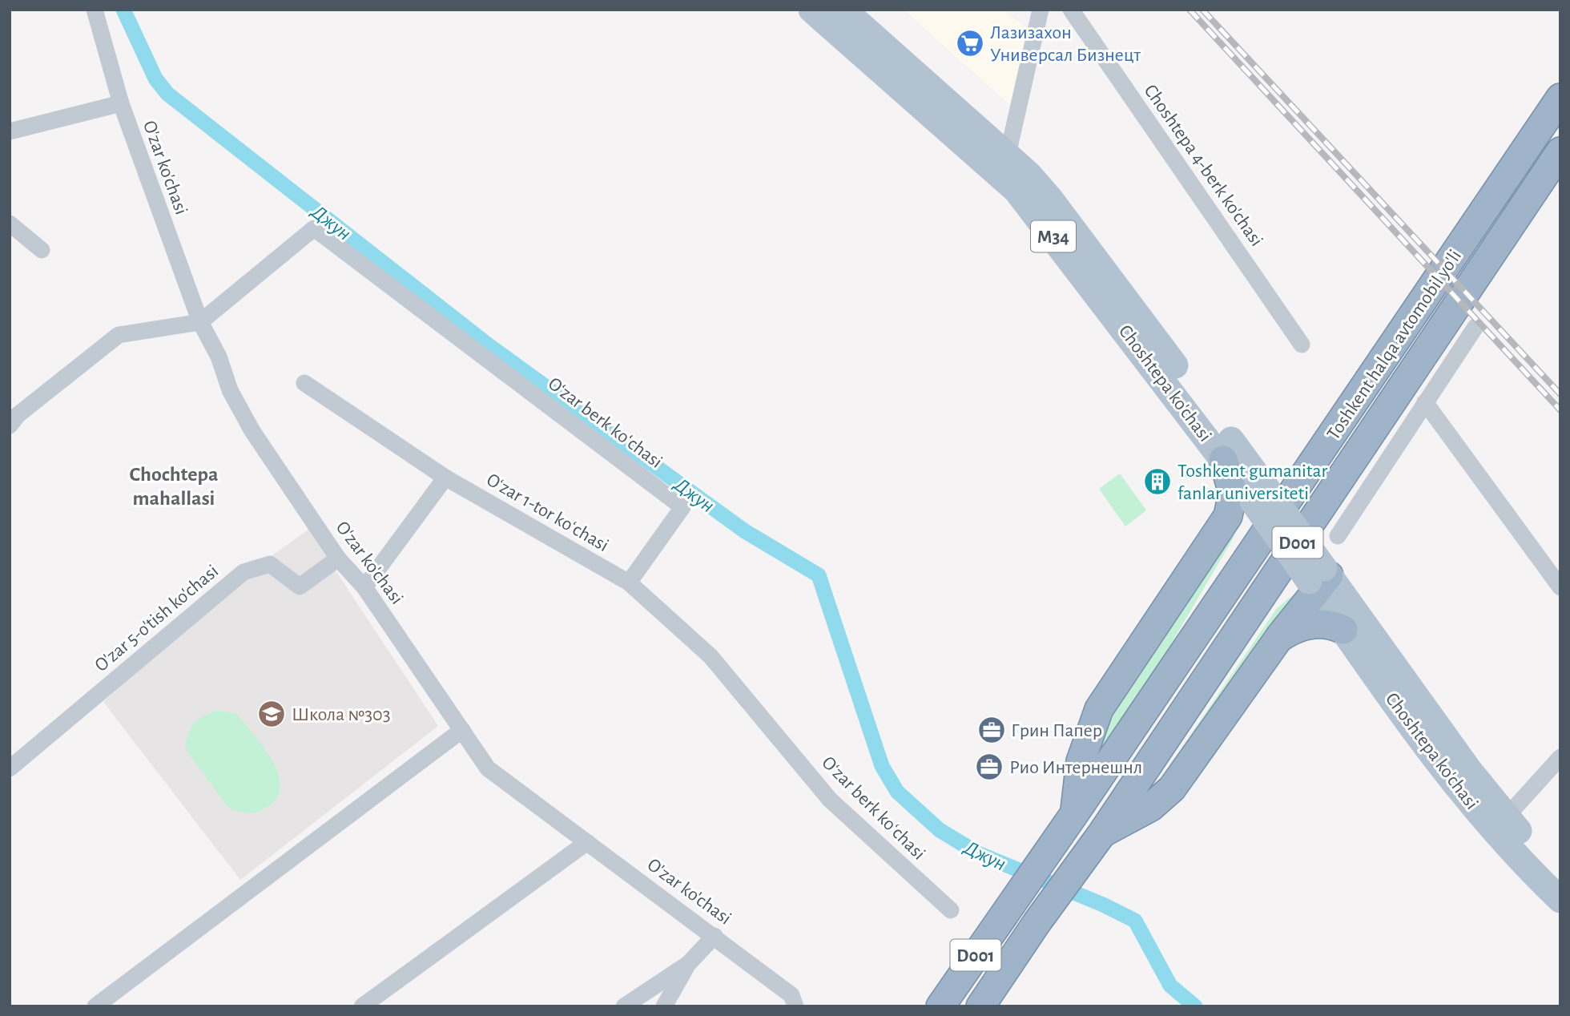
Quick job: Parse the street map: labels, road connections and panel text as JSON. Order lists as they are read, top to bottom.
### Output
{
  "streets": {
    "highway": ["Toshkent halqa avtomobil yo'li", "D001"],
    "main road": ["M34", "Choshtepa ko'chasi"],
    "street": [
      "Choshtepa 4-berk ko'chasi",
      "O'zar ko'chasi",
      "Oʻzar berk koʻchasi",
      "O‘zar 1-tor koʻchasi",
      "O'zar 5-o'tish ko'chasi"
    ]
  },
  "crossings": [
    ["O'zar ko'chasi", "Oʻzar berk koʻchasi"],
    ["O'zar ko'chasi", "O'zar 5-o'tish ko'chasi"],
    ["Oʻzar berk koʻchasi", "O‘zar 1-tor koʻchasi"]
  ],
  "districts": ["Chochtepa mahallasi"],
  "water": ["Джун"],
  "places": {
    "supermarket": ["Лазизахон Универсал Бизнецт"],
    "building": ["Toshkent gumanitar fanlar universiteti"],
    "school or university": ["Школа №303"],
    "office": ["Грин Папер", "Рио Интернешнл"]
  }
}
